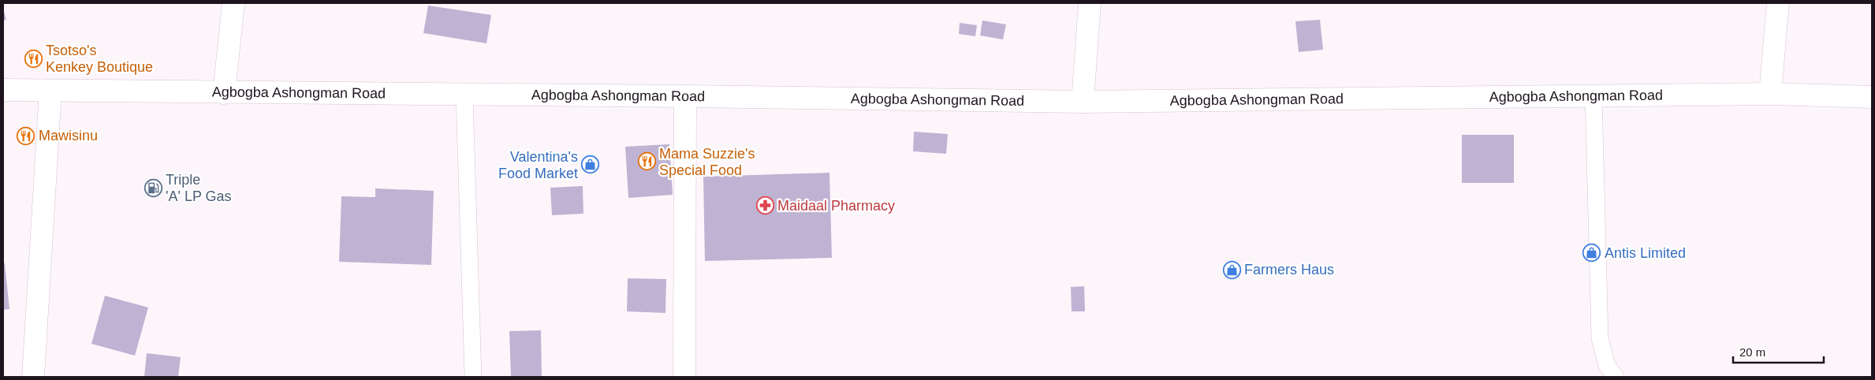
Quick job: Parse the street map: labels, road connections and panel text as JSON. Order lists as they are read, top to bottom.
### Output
{
  "streets": {
    "street": ["Agbogba Ashongman Road"]
  },
  "places": {
    "restaurant": ["Tsotso's Kenkey Boutique", "Mawisinu", "Mama Suzzie's Special Food"],
    "shop": ["Valentina's Food Market", "Antis Limited", "Farmers Haus"],
    "fuel station": ["Triple 'A' LP Gas"],
    "pharmacy": ["Maidaal Pharmacy"]
  },
  "scale_bar": "20 m"
}
